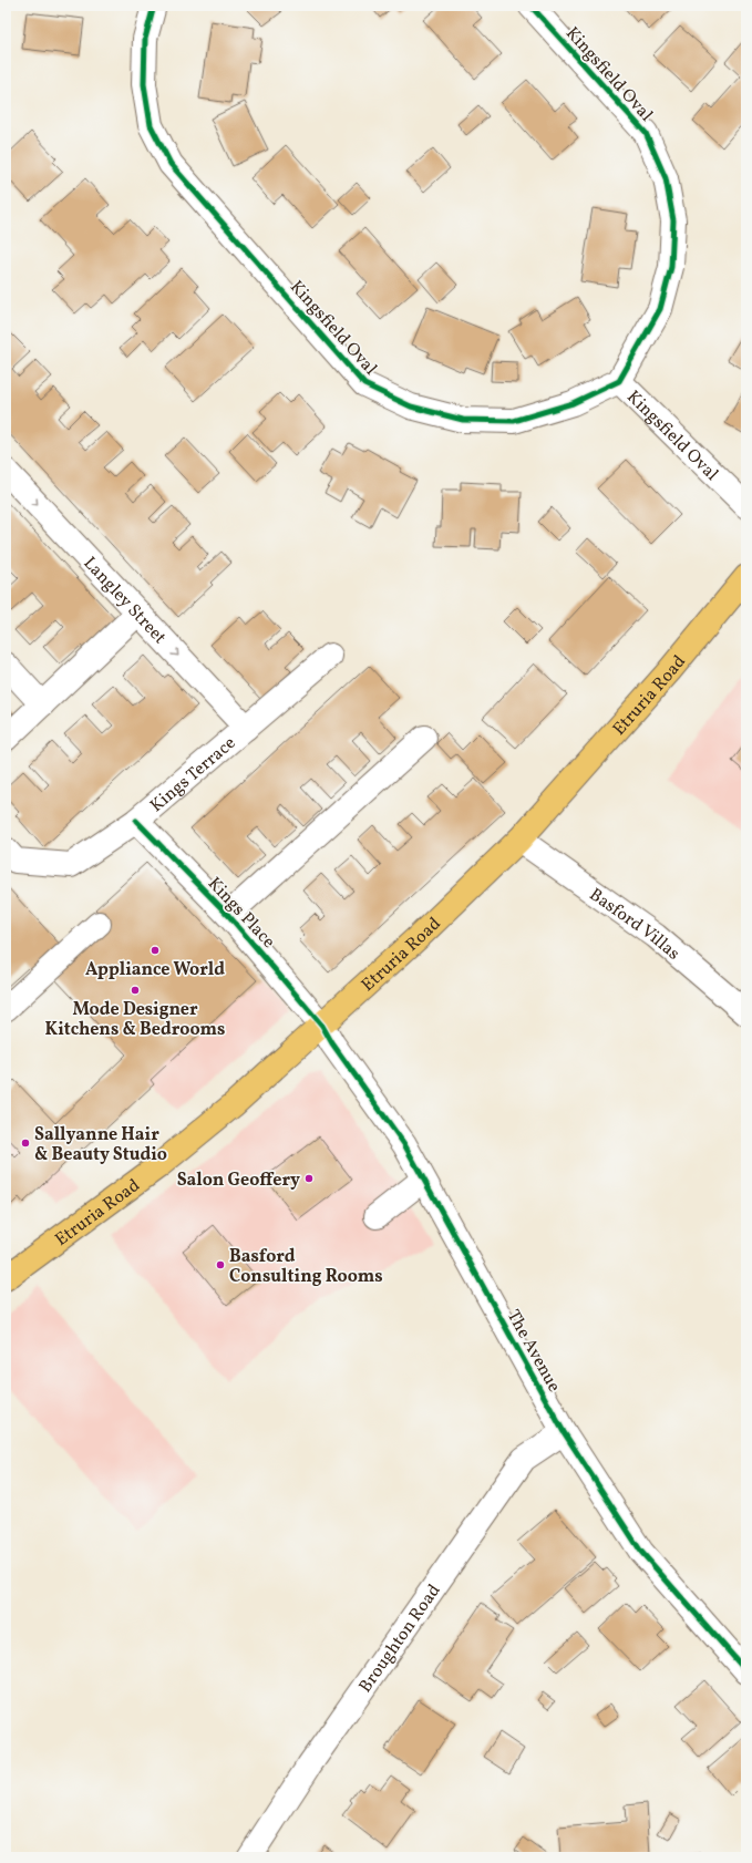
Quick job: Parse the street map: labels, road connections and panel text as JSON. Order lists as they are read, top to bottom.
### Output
{
  "streets": {
    "highway": ["Etruria Road"],
    "street": [
      "Kingsfield Oval",
      "Langley Street",
      "Kings Terrace",
      "Kings Place",
      "Basford Villas",
      "The Avenue",
      "Broughton Road"
    ]
  },
  "crossings": [
    ["Langley Street", "Kings Terrace"],
    ["Etruria Road", "Kings Place"],
    ["Etruria Road", "Basford Villas"],
    ["Etruria Road", "The Avenue"],
    ["Kings Terrace", "Kings Place"],
    ["Kings Place", "The Avenue"],
    ["The Avenue", "Broughton Road"]
  ],
  "one_way": ["Langley Street"],
  "places": [
    "Appliance World",
    "Mode Designer Kitchens & Bedrooms",
    "Sallyanne Hair & Beauty Studio",
    "Salon Geoffery",
    "Basford Consulting Rooms"
  ]
}
